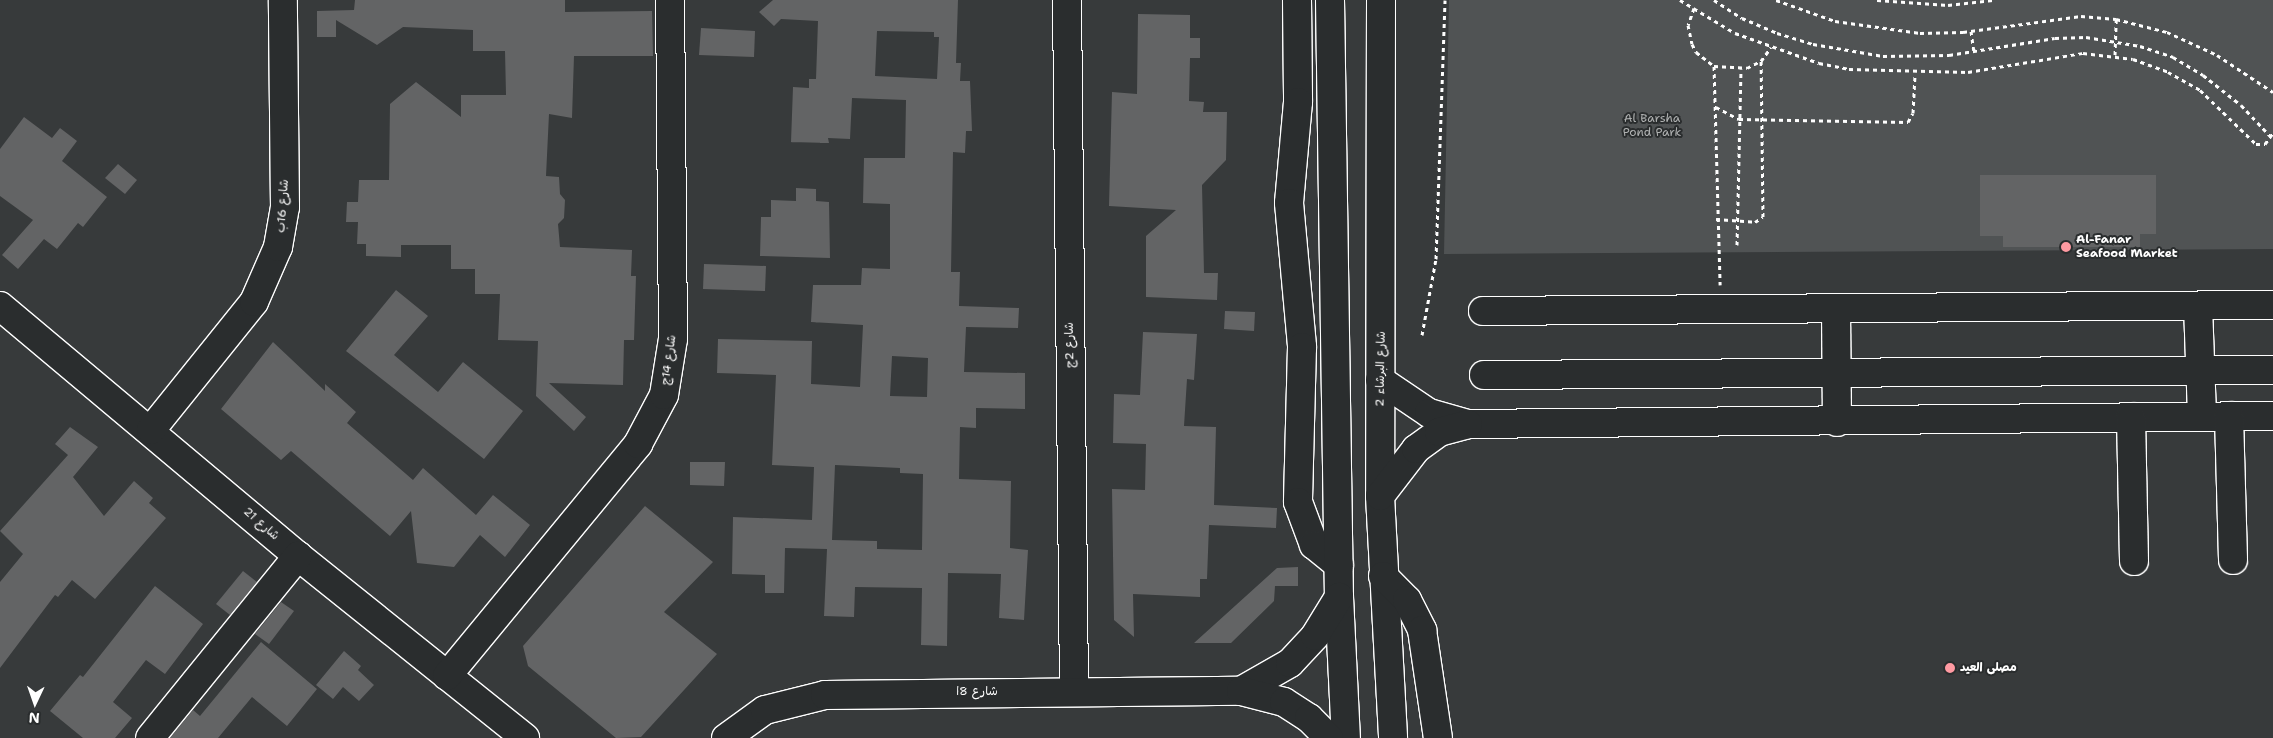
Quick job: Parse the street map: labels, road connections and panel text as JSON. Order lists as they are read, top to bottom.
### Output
{
  "streets": {
    "street": [
      "شارع 16ب",
      "شارع 2ج",
      "شارع 14ج",
      "شارع البرشاء 2",
      "شارع 21",
      "شارع 8ا"
    ]
  },
  "crossings": [
    ["شارع 16ب", "شارع 21"],
    ["شارع 2ج", "شارع 8ا"],
    ["شارع 14ج", "شارع 21"]
  ],
  "parks": ["Al Barsha Pond Park"],
  "places": ["Al-Fanar Seafood Market", "مصلى العيد"],
  "north": "bottom"
}
